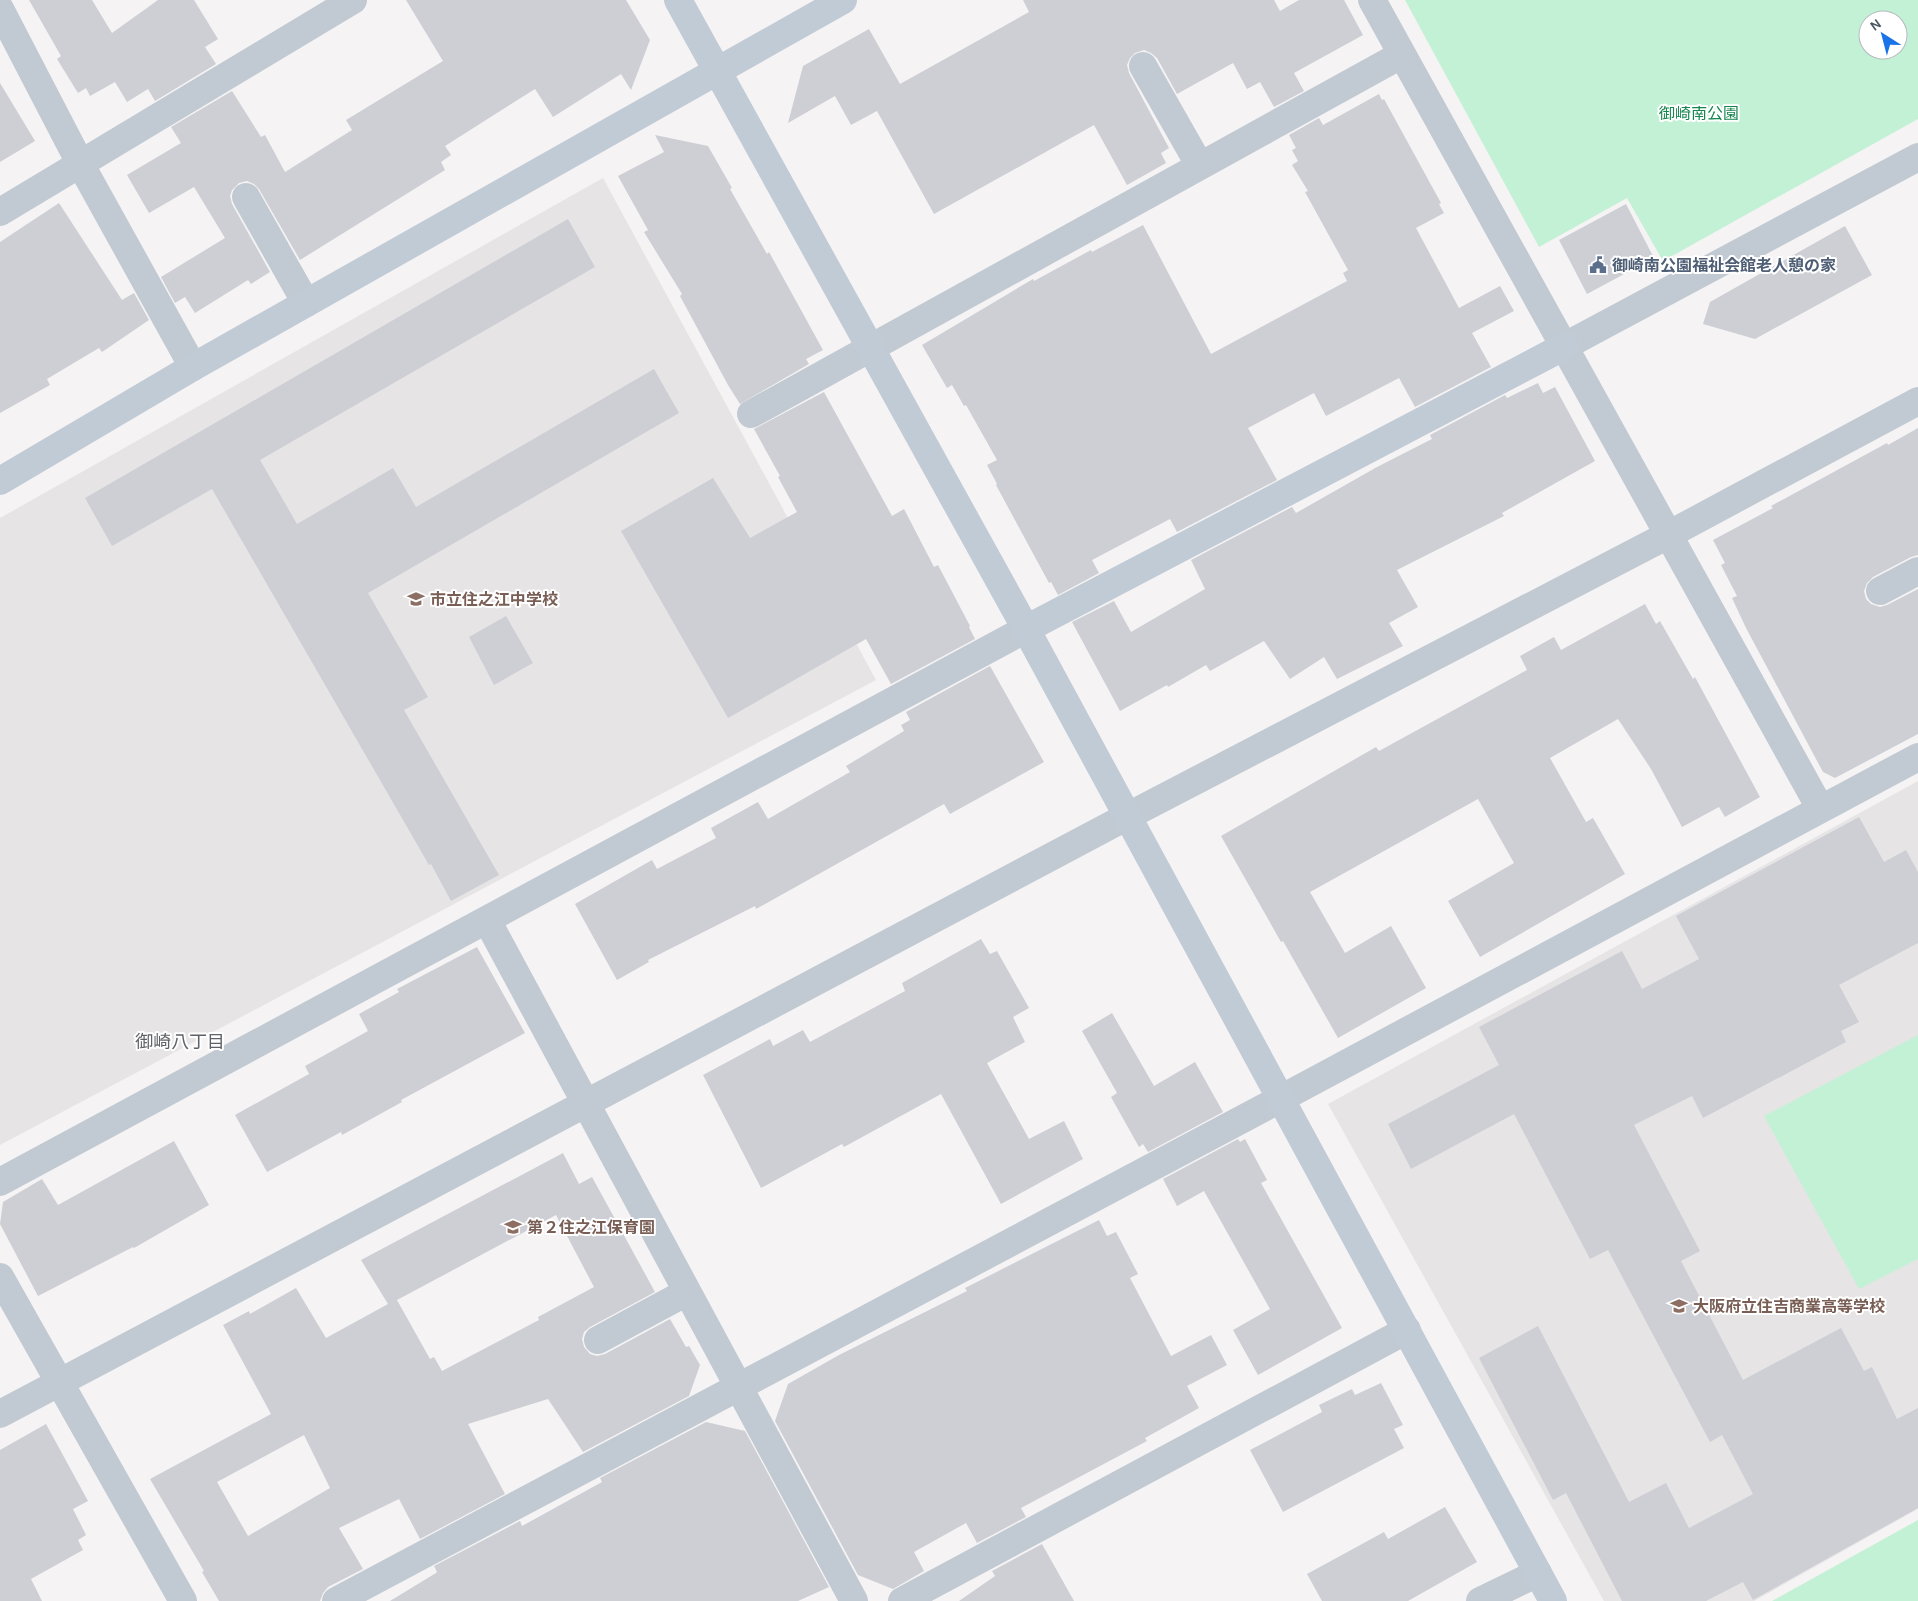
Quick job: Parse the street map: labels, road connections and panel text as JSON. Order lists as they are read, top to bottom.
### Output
{
  "districts": ["御崎八丁目"],
  "parks": ["御崎南公園"],
  "places": {
    "public building": ["御崎南公園福祉会館老人憩の家"],
    "school or university": ["市立住之江中学校", "第２住之江保育園", "大阪府立住吉商業高等学校"]
  },
  "north": "top left"
}
